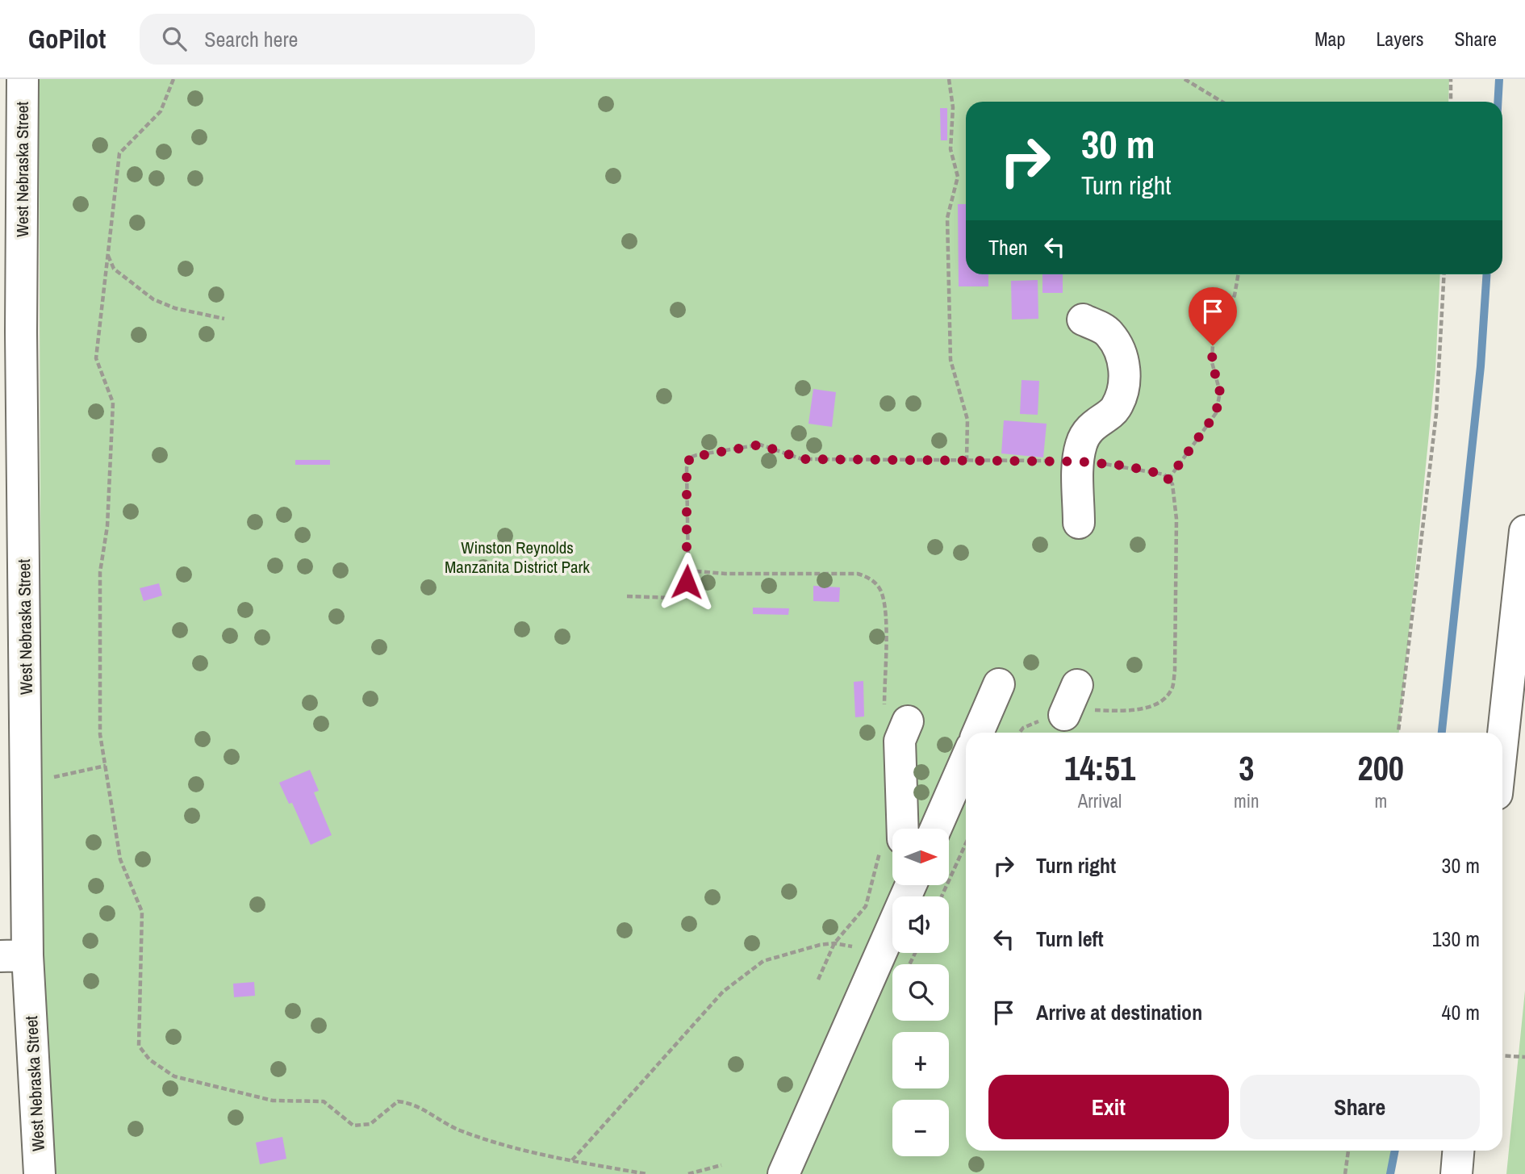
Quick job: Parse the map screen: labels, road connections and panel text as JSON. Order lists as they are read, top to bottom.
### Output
{
  "streets": {
    "street": ["West Nebraska Street"]
  },
  "parks": ["Winston Reynolds Manzanita District Park"],
  "north": "right",
  "page": {
    "header": "GoPilot",
    "search": "Search here",
    "nav": ["Map", "Layers", "Share"],
    "turn": ["30 m", "Turn right"],
    "then": "Then",
    "eta": [
      "14:51",
      "Arrival",
      "3",
      "min",
      "200",
      "m"
    ],
    "map_buttons": ["+", "−"],
    "list": [
      {
        "name": "Turn right",
        "value": "30 m"
      },
      {
        "name": "Turn left",
        "value": "130 m"
      },
      {
        "name": "Arrive at destination",
        "value": "40 m"
      }
    ],
    "buttons": ["Exit", "Share"]
  }
}
